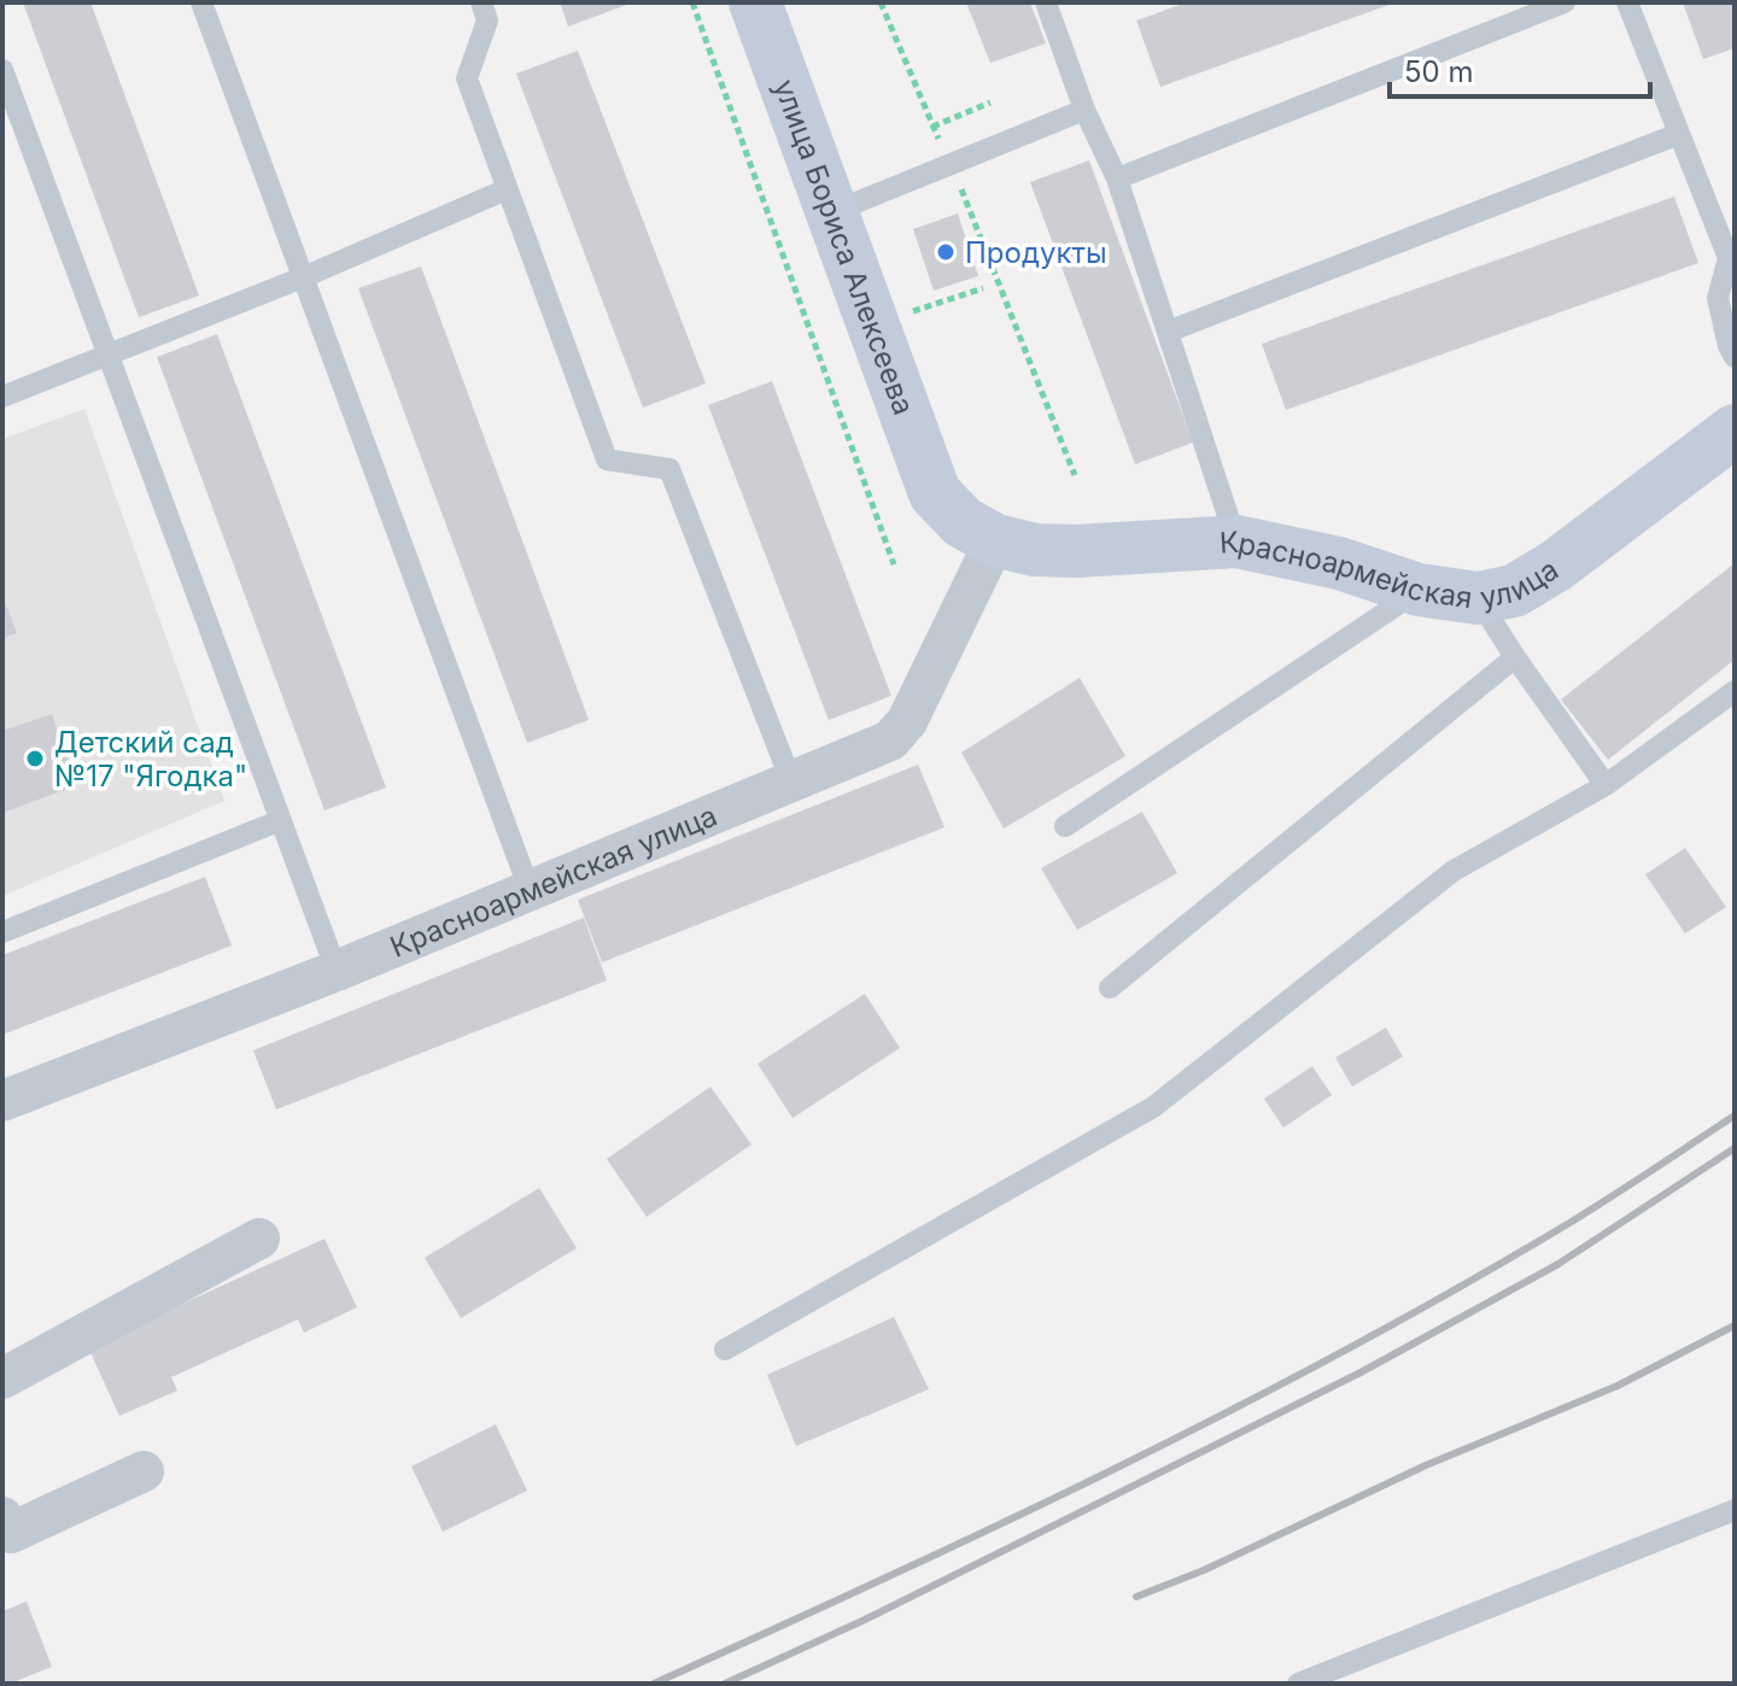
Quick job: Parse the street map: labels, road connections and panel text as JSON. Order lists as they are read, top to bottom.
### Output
{
  "streets": {
    "street": ["улица Бориса Алексеева", "Красноармейская улица"]
  },
  "crossings": [
    ["улица Бориса Алексеева", "Красноармейская улица"]
  ],
  "places": ["Продукты", "Детский сад №17 \"Ягодка\""],
  "scale_bar": "50 m"
}
